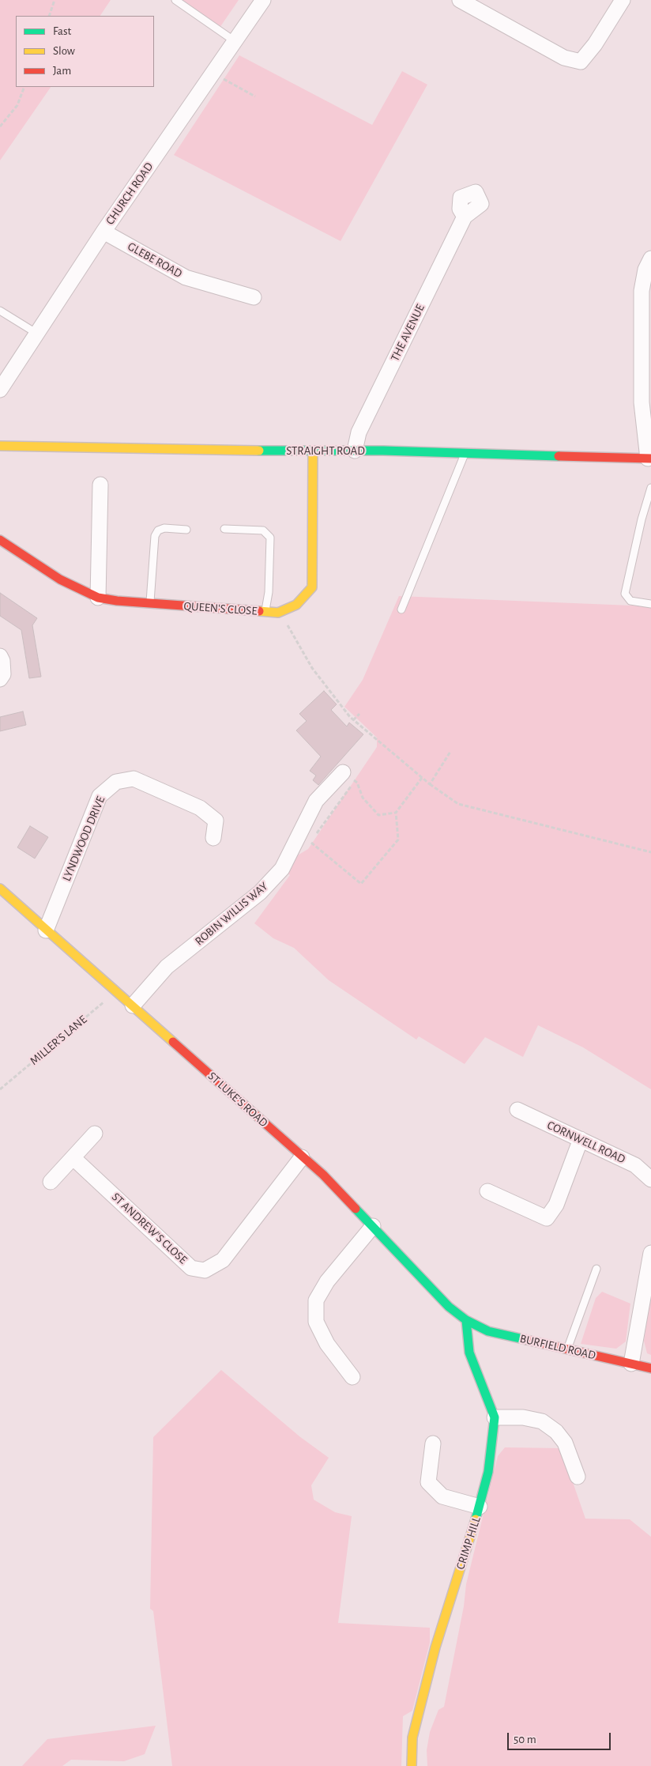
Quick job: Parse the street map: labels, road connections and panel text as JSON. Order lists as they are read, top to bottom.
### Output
{
  "streets": {
    "main road": [
      "STRAIGHT ROAD",
      "QUEEN'S CLOSE",
      "ST LUKE'S ROAD",
      "BURFIELD ROAD",
      "CRIMP HILL"
    ],
    "street": [
      "CHURCH ROAD",
      "GLEBE ROAD",
      "THE AVENUE",
      "LYNDWOOD DRIVE",
      "ROBIN WILLIS WAY",
      "CORNWELL ROAD",
      "ST ANDREW'S CLOSE"
    ],
    "path": ["MILLER'S LANE"]
  },
  "crossings": [
    ["CHURCH ROAD", "GLEBE ROAD"],
    ["THE AVENUE", "STRAIGHT ROAD"],
    ["STRAIGHT ROAD", "QUEEN'S CLOSE"],
    ["LYNDWOOD DRIVE", "ST LUKE'S ROAD"],
    ["ROBIN WILLIS WAY", "ST LUKE'S ROAD"],
    ["MILLER'S LANE", "ST LUKE'S ROAD"],
    ["ST LUKE'S ROAD", "ST ANDREW'S CLOSE"],
    ["ST LUKE'S ROAD", "BURFIELD ROAD"],
    ["ST LUKE'S ROAD", "CRIMP HILL"],
    ["BURFIELD ROAD", "CRIMP HILL"]
  ],
  "legend": ["Fast", "Slow", "Jam"],
  "scale_bar": "50 m"
}
